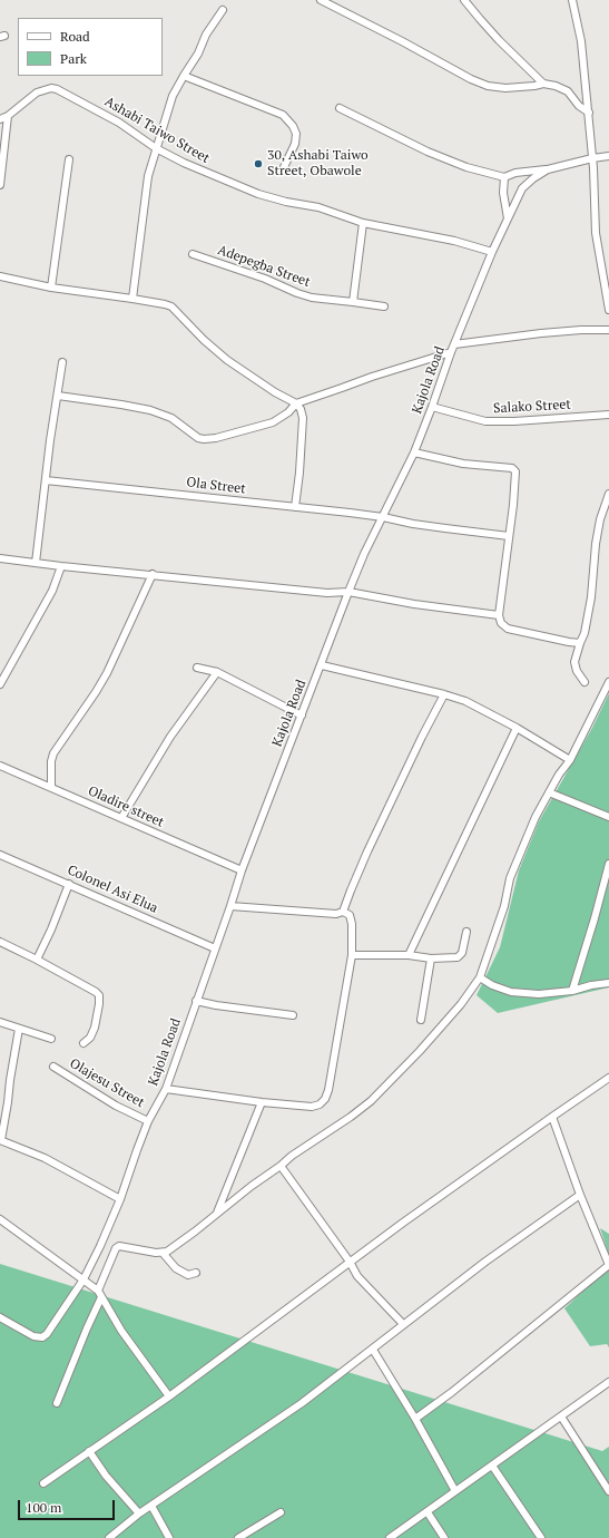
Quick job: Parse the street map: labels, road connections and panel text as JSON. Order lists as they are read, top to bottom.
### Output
{
  "streets": {
    "street": [
      "Ashabi Taiwo Street",
      "Adepegba Street",
      "Kajola Road",
      "Salako Street",
      "Ola Street",
      "Oladire street",
      "Colonel Asi Elua",
      "Olajesu Street"
    ]
  },
  "crossings": [
    ["Ashabi Taiwo Street", "Kajola Road"],
    ["Kajola Road", "Salako Street"],
    ["Kajola Road", "Ola Street"],
    ["Kajola Road", "Oladire street"],
    ["Kajola Road", "Colonel Asi Elua"],
    ["Kajola Road", "Olajesu Street"]
  ],
  "places": ["30, Ashabi Taiwo Street, Obawole"],
  "legend": ["Road", "Park"],
  "scale_bar": "100 m"
}
